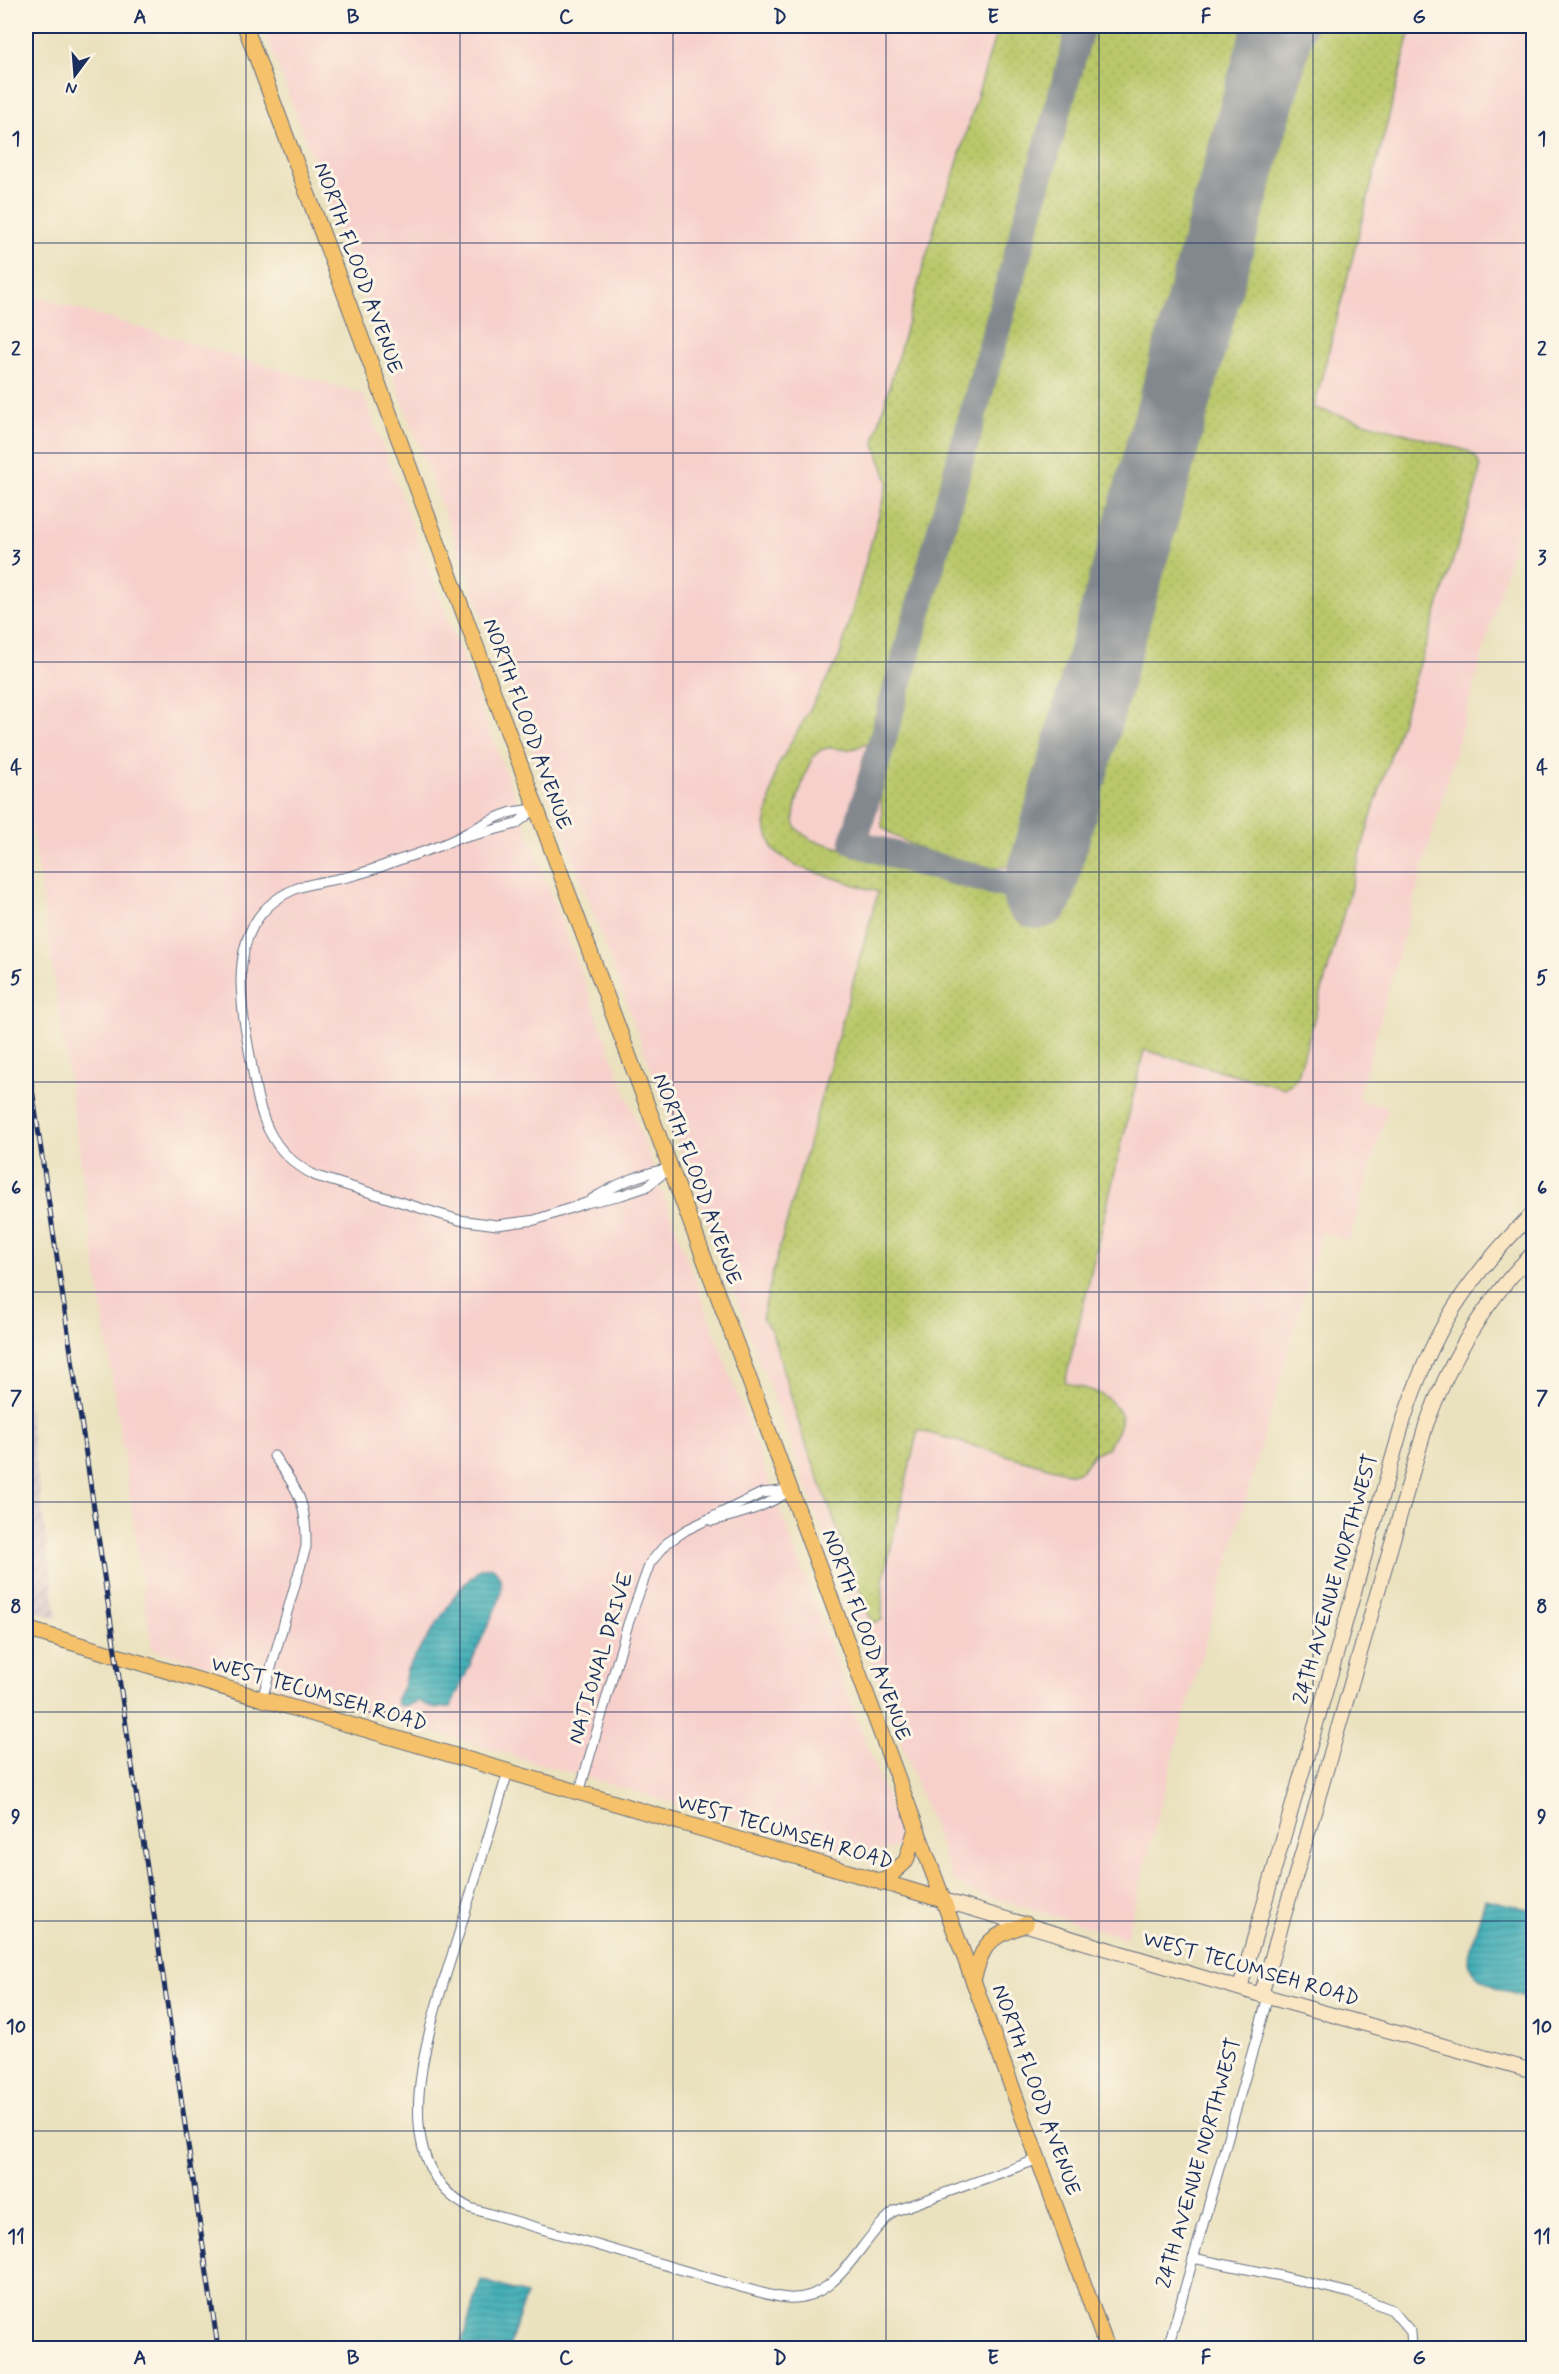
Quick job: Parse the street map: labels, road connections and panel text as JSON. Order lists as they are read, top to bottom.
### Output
{
  "streets": {
    "main road": ["NORTH FLOOD AVENUE", "24TH AVENUE NORTHWEST", "WEST TECUMSEH ROAD"],
    "street": ["NATIONAL DRIVE"]
  },
  "crossings": [
    ["NORTH FLOOD AVENUE", "NATIONAL DRIVE"],
    ["NORTH FLOOD AVENUE", "WEST TECUMSEH ROAD"],
    ["24TH AVENUE NORTHWEST", "WEST TECUMSEH ROAD"],
    ["NATIONAL DRIVE", "WEST TECUMSEH ROAD"]
  ],
  "north": "bottom",
  "grid": {
    "columns": [
      "A",
      "B",
      "C",
      "D",
      "E",
      "F",
      "G"
    ],
    "rows": [
      "1",
      "2",
      "3",
      "4",
      "5",
      "6",
      "7",
      "8",
      "9",
      "10",
      "11"
    ]
  }
}
